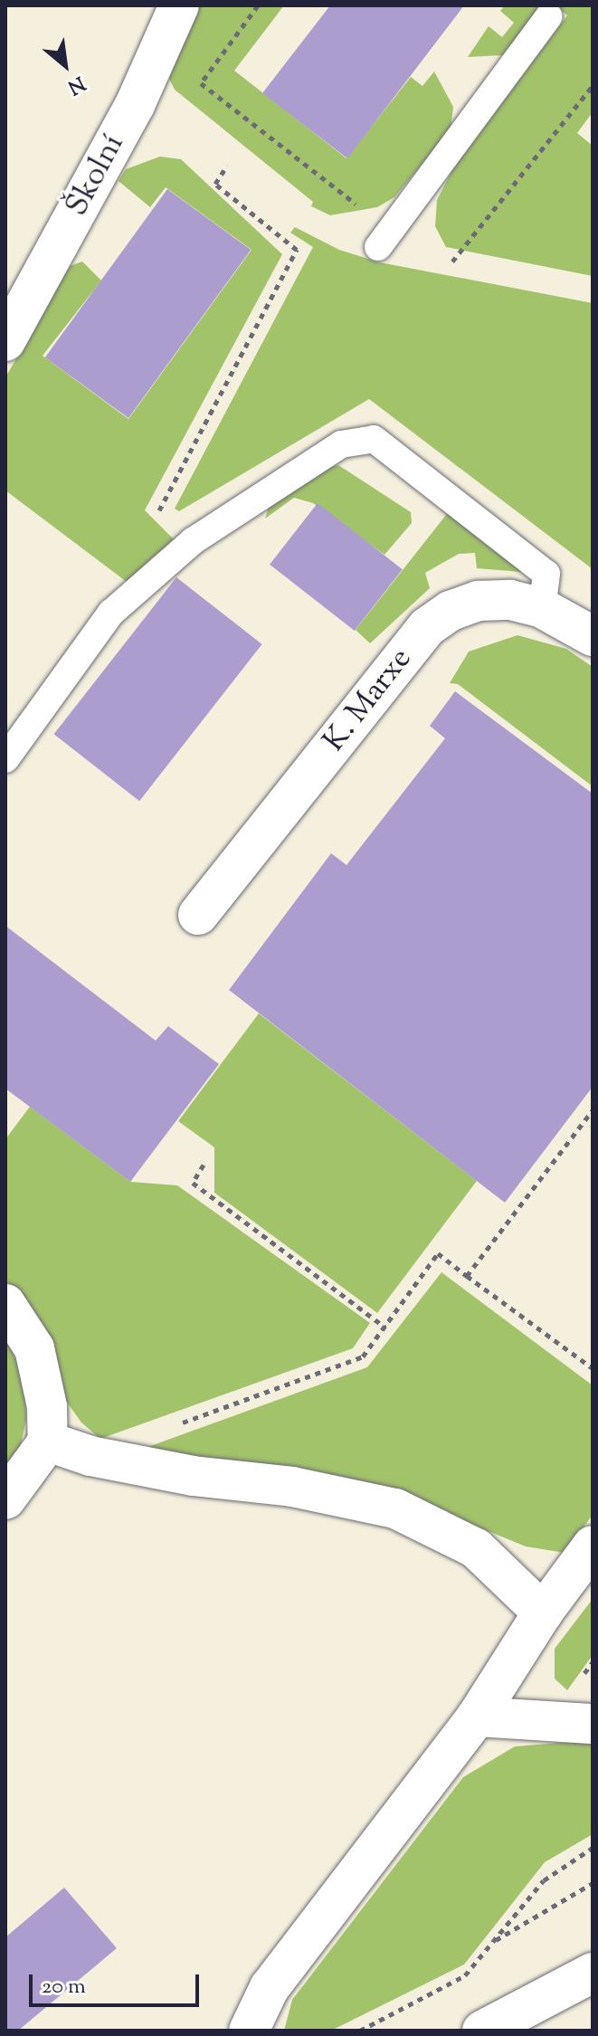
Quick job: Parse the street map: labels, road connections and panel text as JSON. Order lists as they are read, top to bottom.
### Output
{
  "streets": {
    "street": ["Školní", "K. Marxe"]
  },
  "scale_bar": "20 m",
  "north": "bottom right"
}
